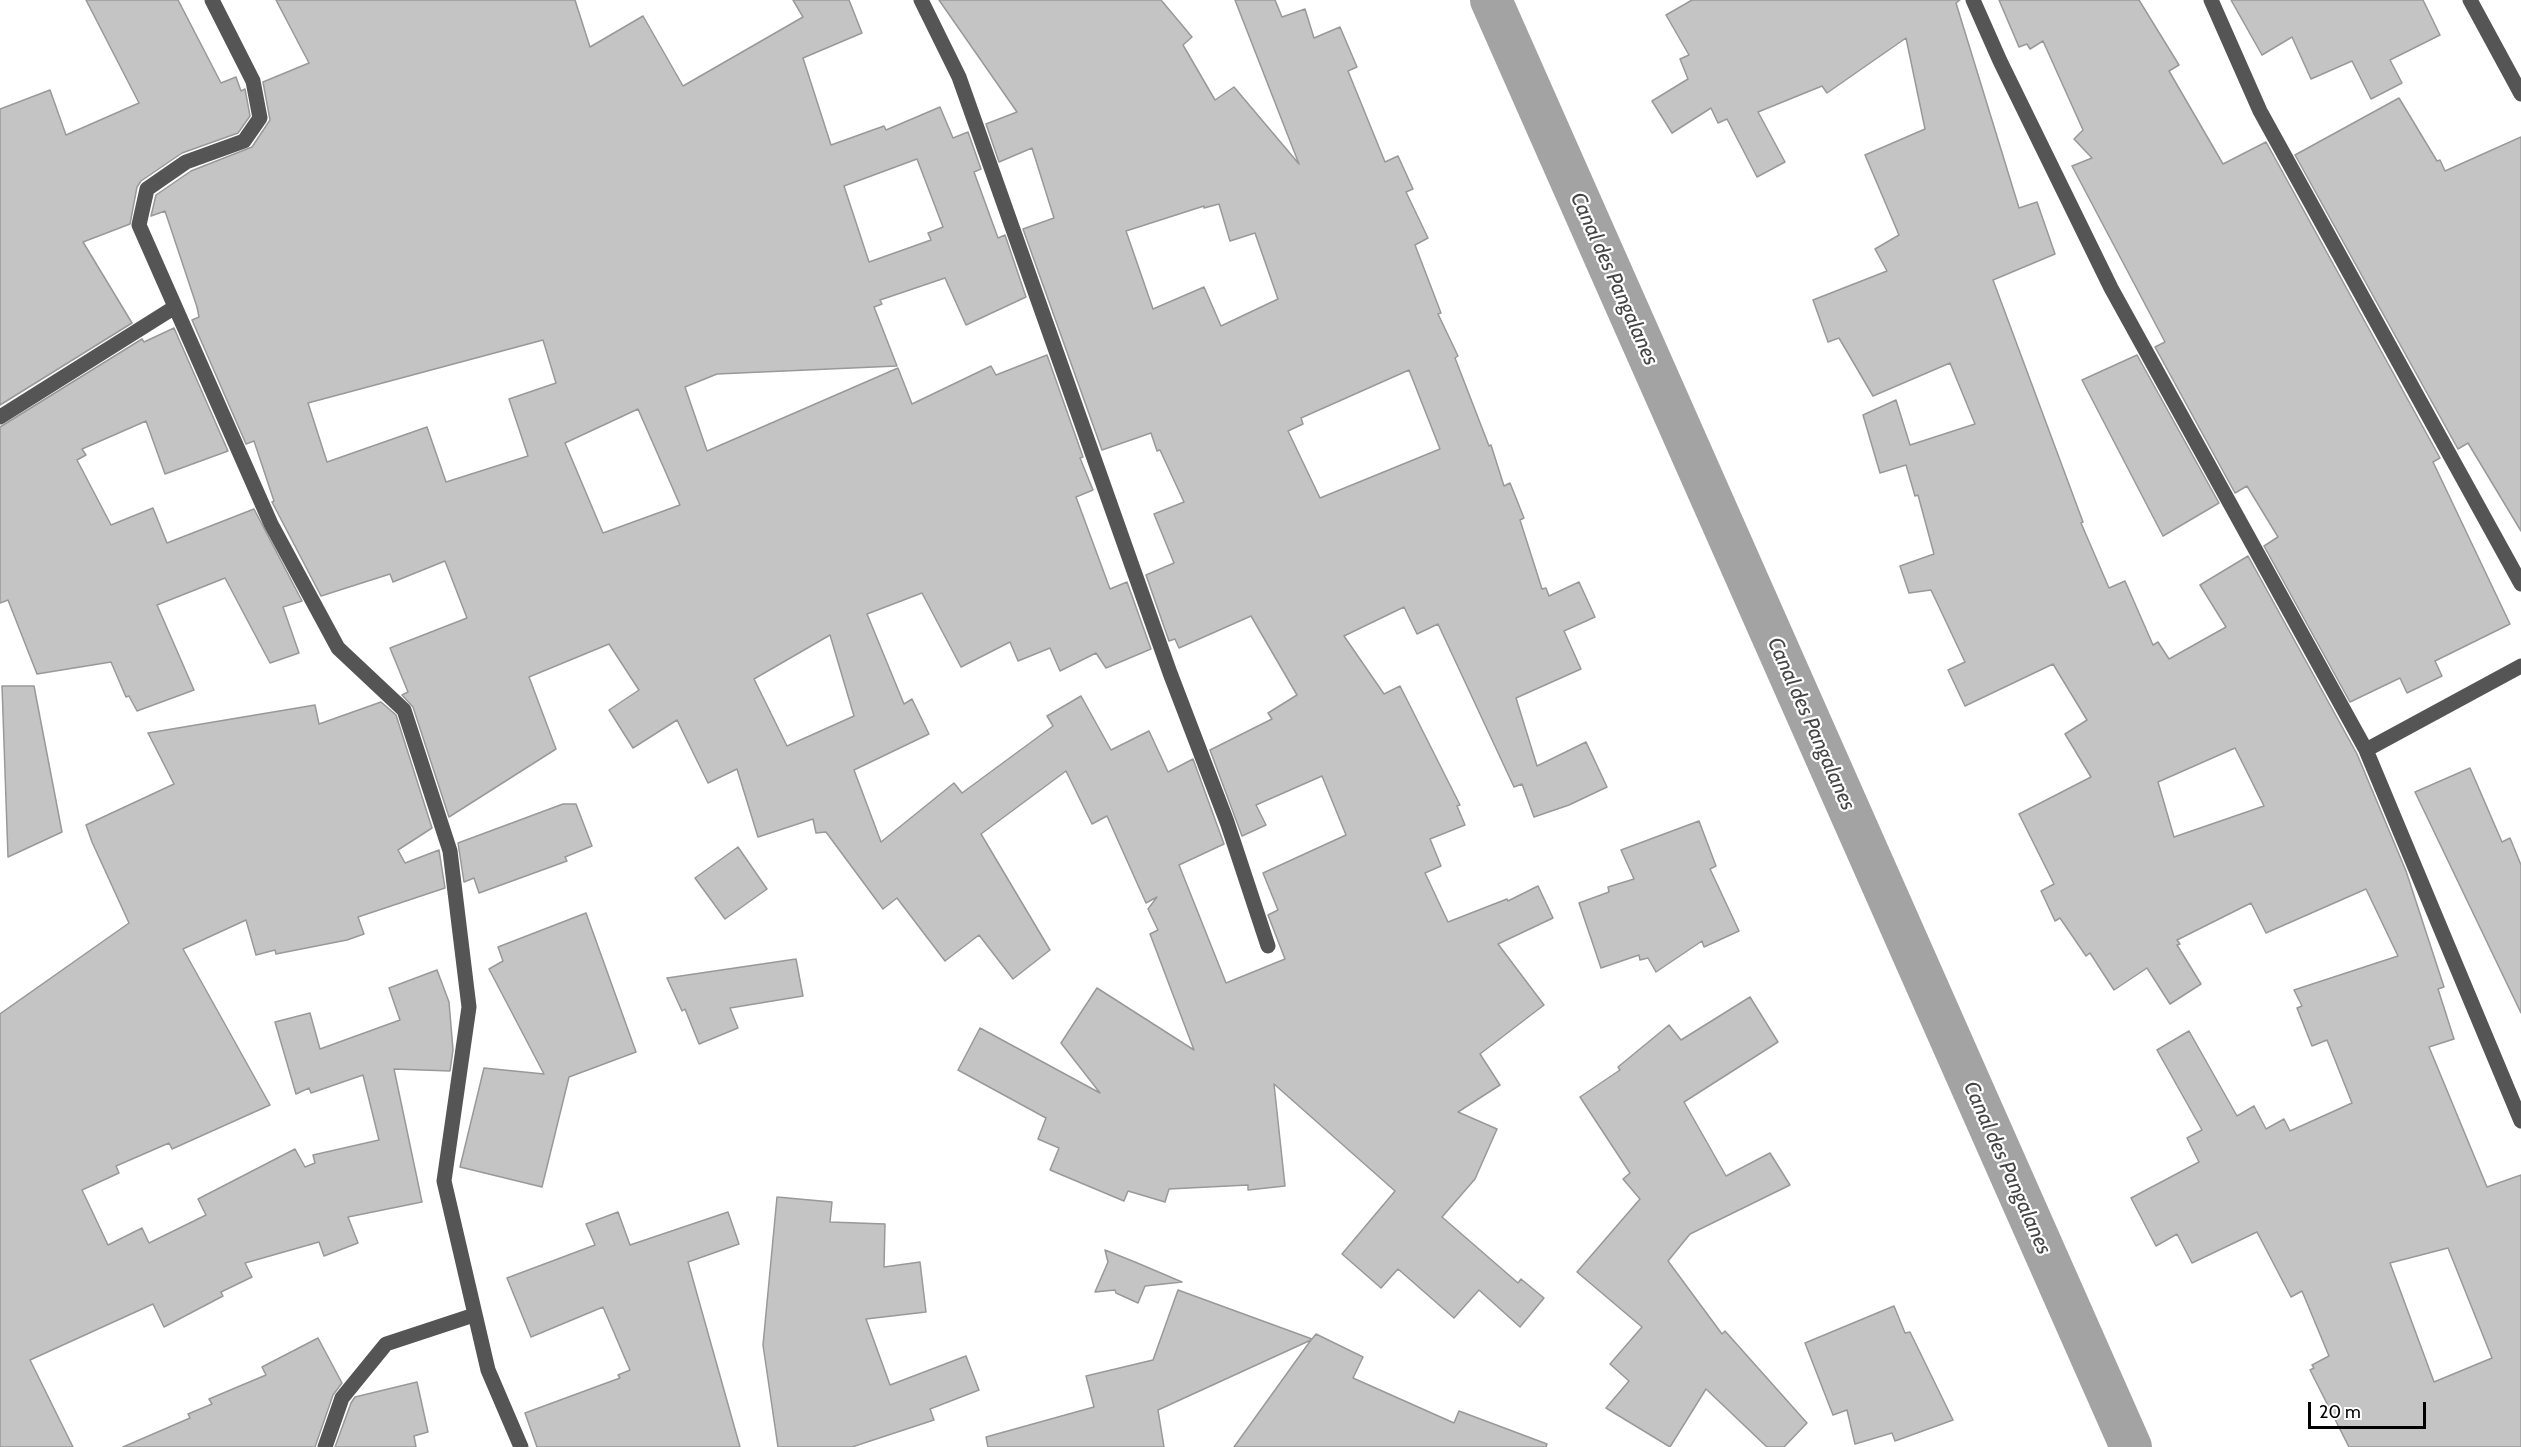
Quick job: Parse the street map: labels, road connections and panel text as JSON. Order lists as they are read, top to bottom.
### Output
{
  "water": ["Canal des Pangalanes"],
  "scale_bar": "20 m"
}
